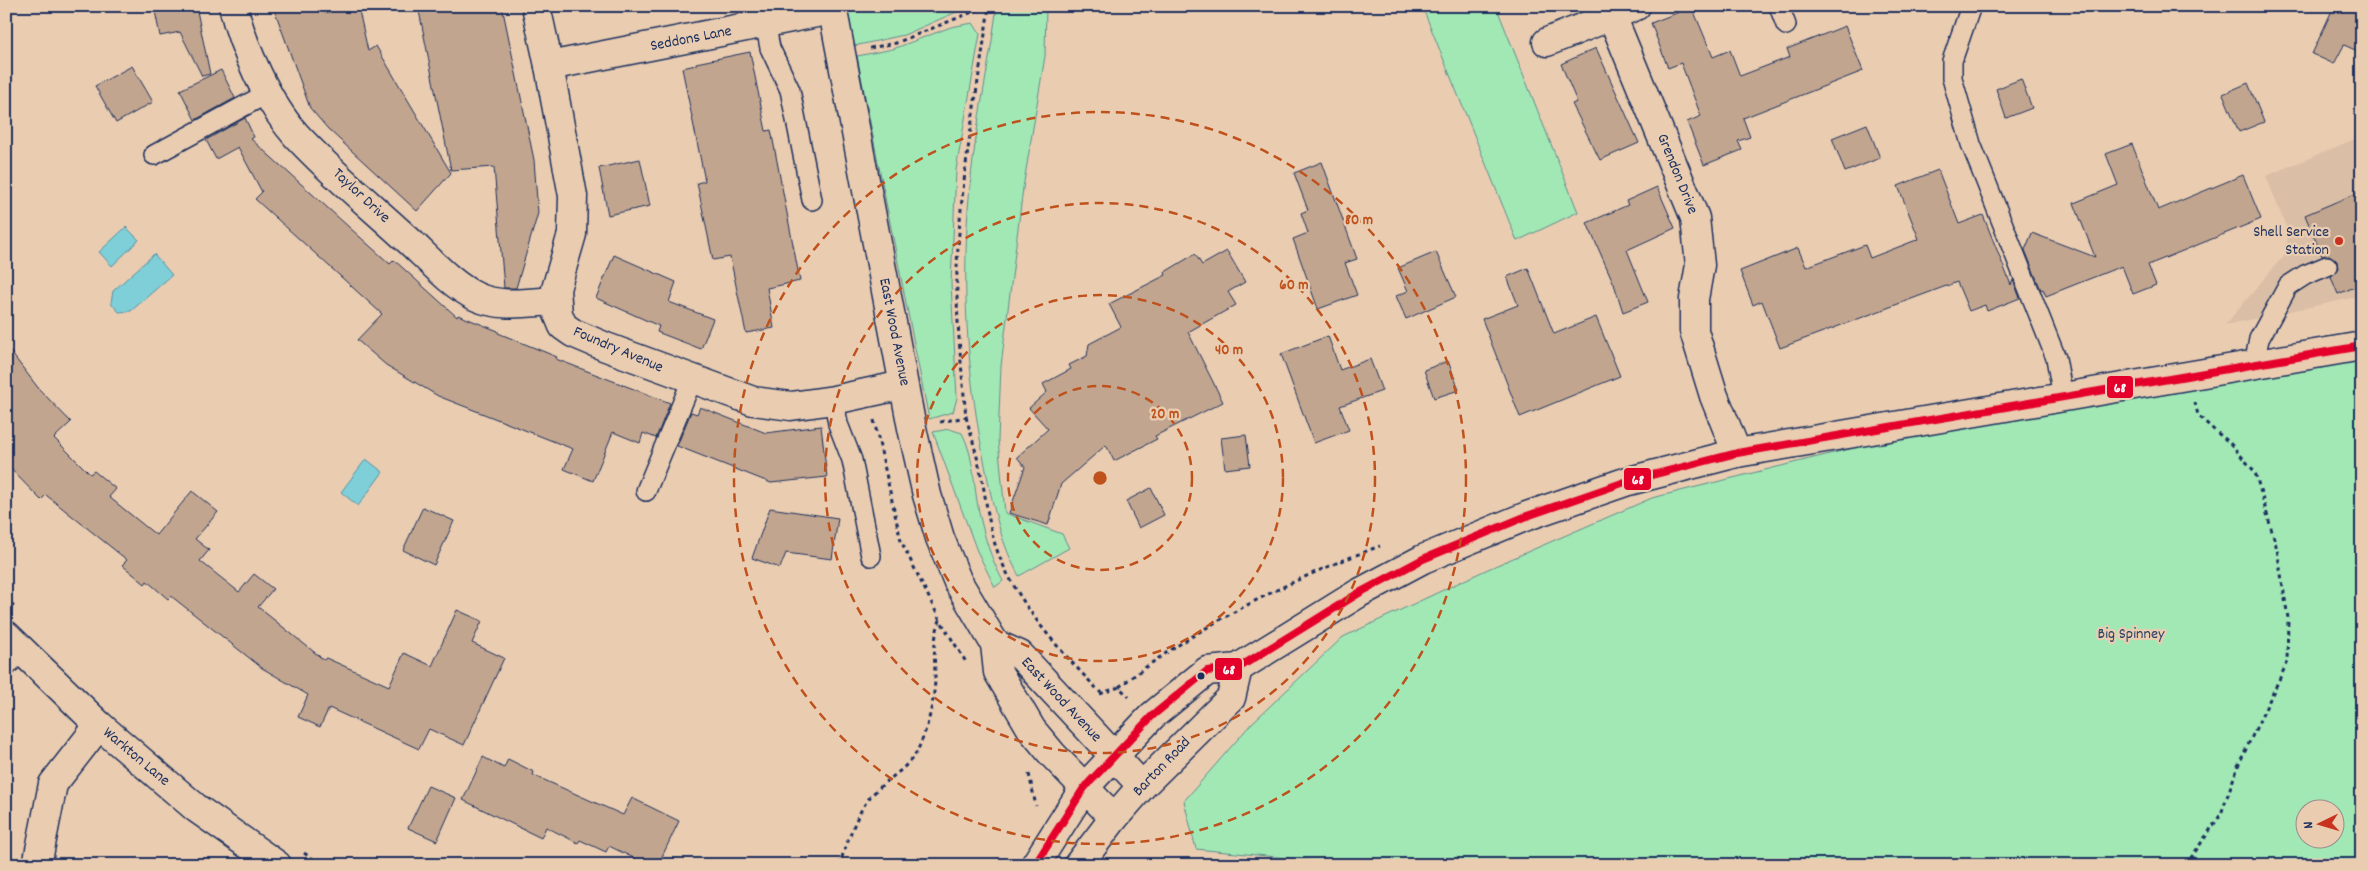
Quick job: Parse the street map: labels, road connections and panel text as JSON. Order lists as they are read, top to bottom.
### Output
{
  "streets": {
    "street": [
      "Seddons Lane",
      "Grendon Drive",
      "Taylor Drive",
      "East Wood Avenue",
      "Foundry Avenue",
      "Warkton Lane",
      "Barton Road"
    ]
  },
  "crossings": [
    ["Seddons Lane", "East Wood Avenue"],
    ["Seddons Lane", "Foundry Avenue"],
    ["Taylor Drive", "Foundry Avenue"],
    ["East Wood Avenue", "Foundry Avenue"],
    ["East Wood Avenue", "Barton Road"]
  ],
  "parks": ["Big Spinney"],
  "places": ["Shell Service Station"],
  "lines": ["transit line 68"],
  "north": "left",
  "rings": [
    "80 m",
    "60 m",
    "40 m",
    "20 m"
  ]
}
